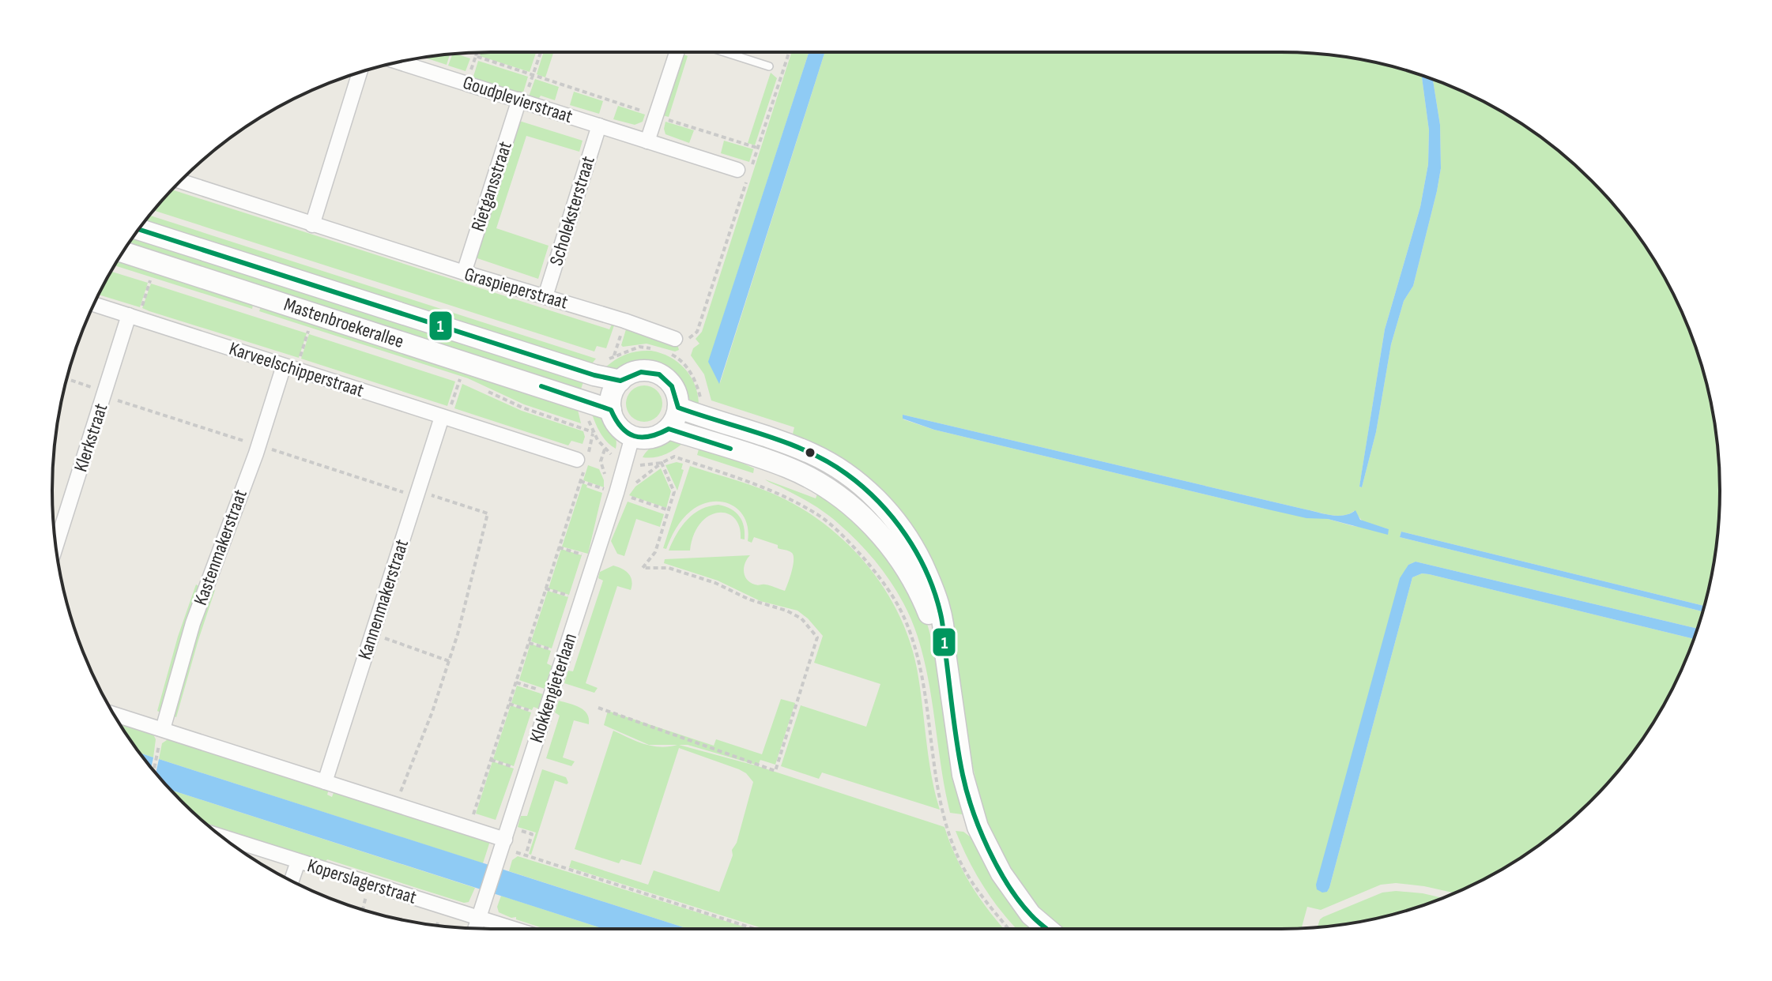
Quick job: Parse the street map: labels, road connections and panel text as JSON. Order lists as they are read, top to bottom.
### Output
{
  "streets": {
    "main road": ["Mastenbroekerallee"],
    "street": [
      "Goudplevierstraat",
      "Rietgansstraat",
      "Scholeksterstraat",
      "Graspieperstraat",
      "Karveelschipperstraat",
      "Klerkstraat",
      "Kastenmakerstraat",
      "Kannenmakerstraat",
      "Klokkengieterlaan",
      "Koperslagerstraat"
    ]
  },
  "crossings": [
    ["Goudplevierstraat", "Rietgansstraat"],
    ["Goudplevierstraat", "Scholeksterstraat"],
    ["Rietgansstraat", "Graspieperstraat"],
    ["Scholeksterstraat", "Graspieperstraat"],
    ["Mastenbroekerallee", "Klokkengieterlaan"],
    ["Karveelschipperstraat", "Klerkstraat"],
    ["Karveelschipperstraat", "Kastenmakerstraat"],
    ["Karveelschipperstraat", "Kannenmakerstraat"],
    ["Klokkengieterlaan", "Koperslagerstraat"]
  ],
  "lines": ["transit line 1"]
}
